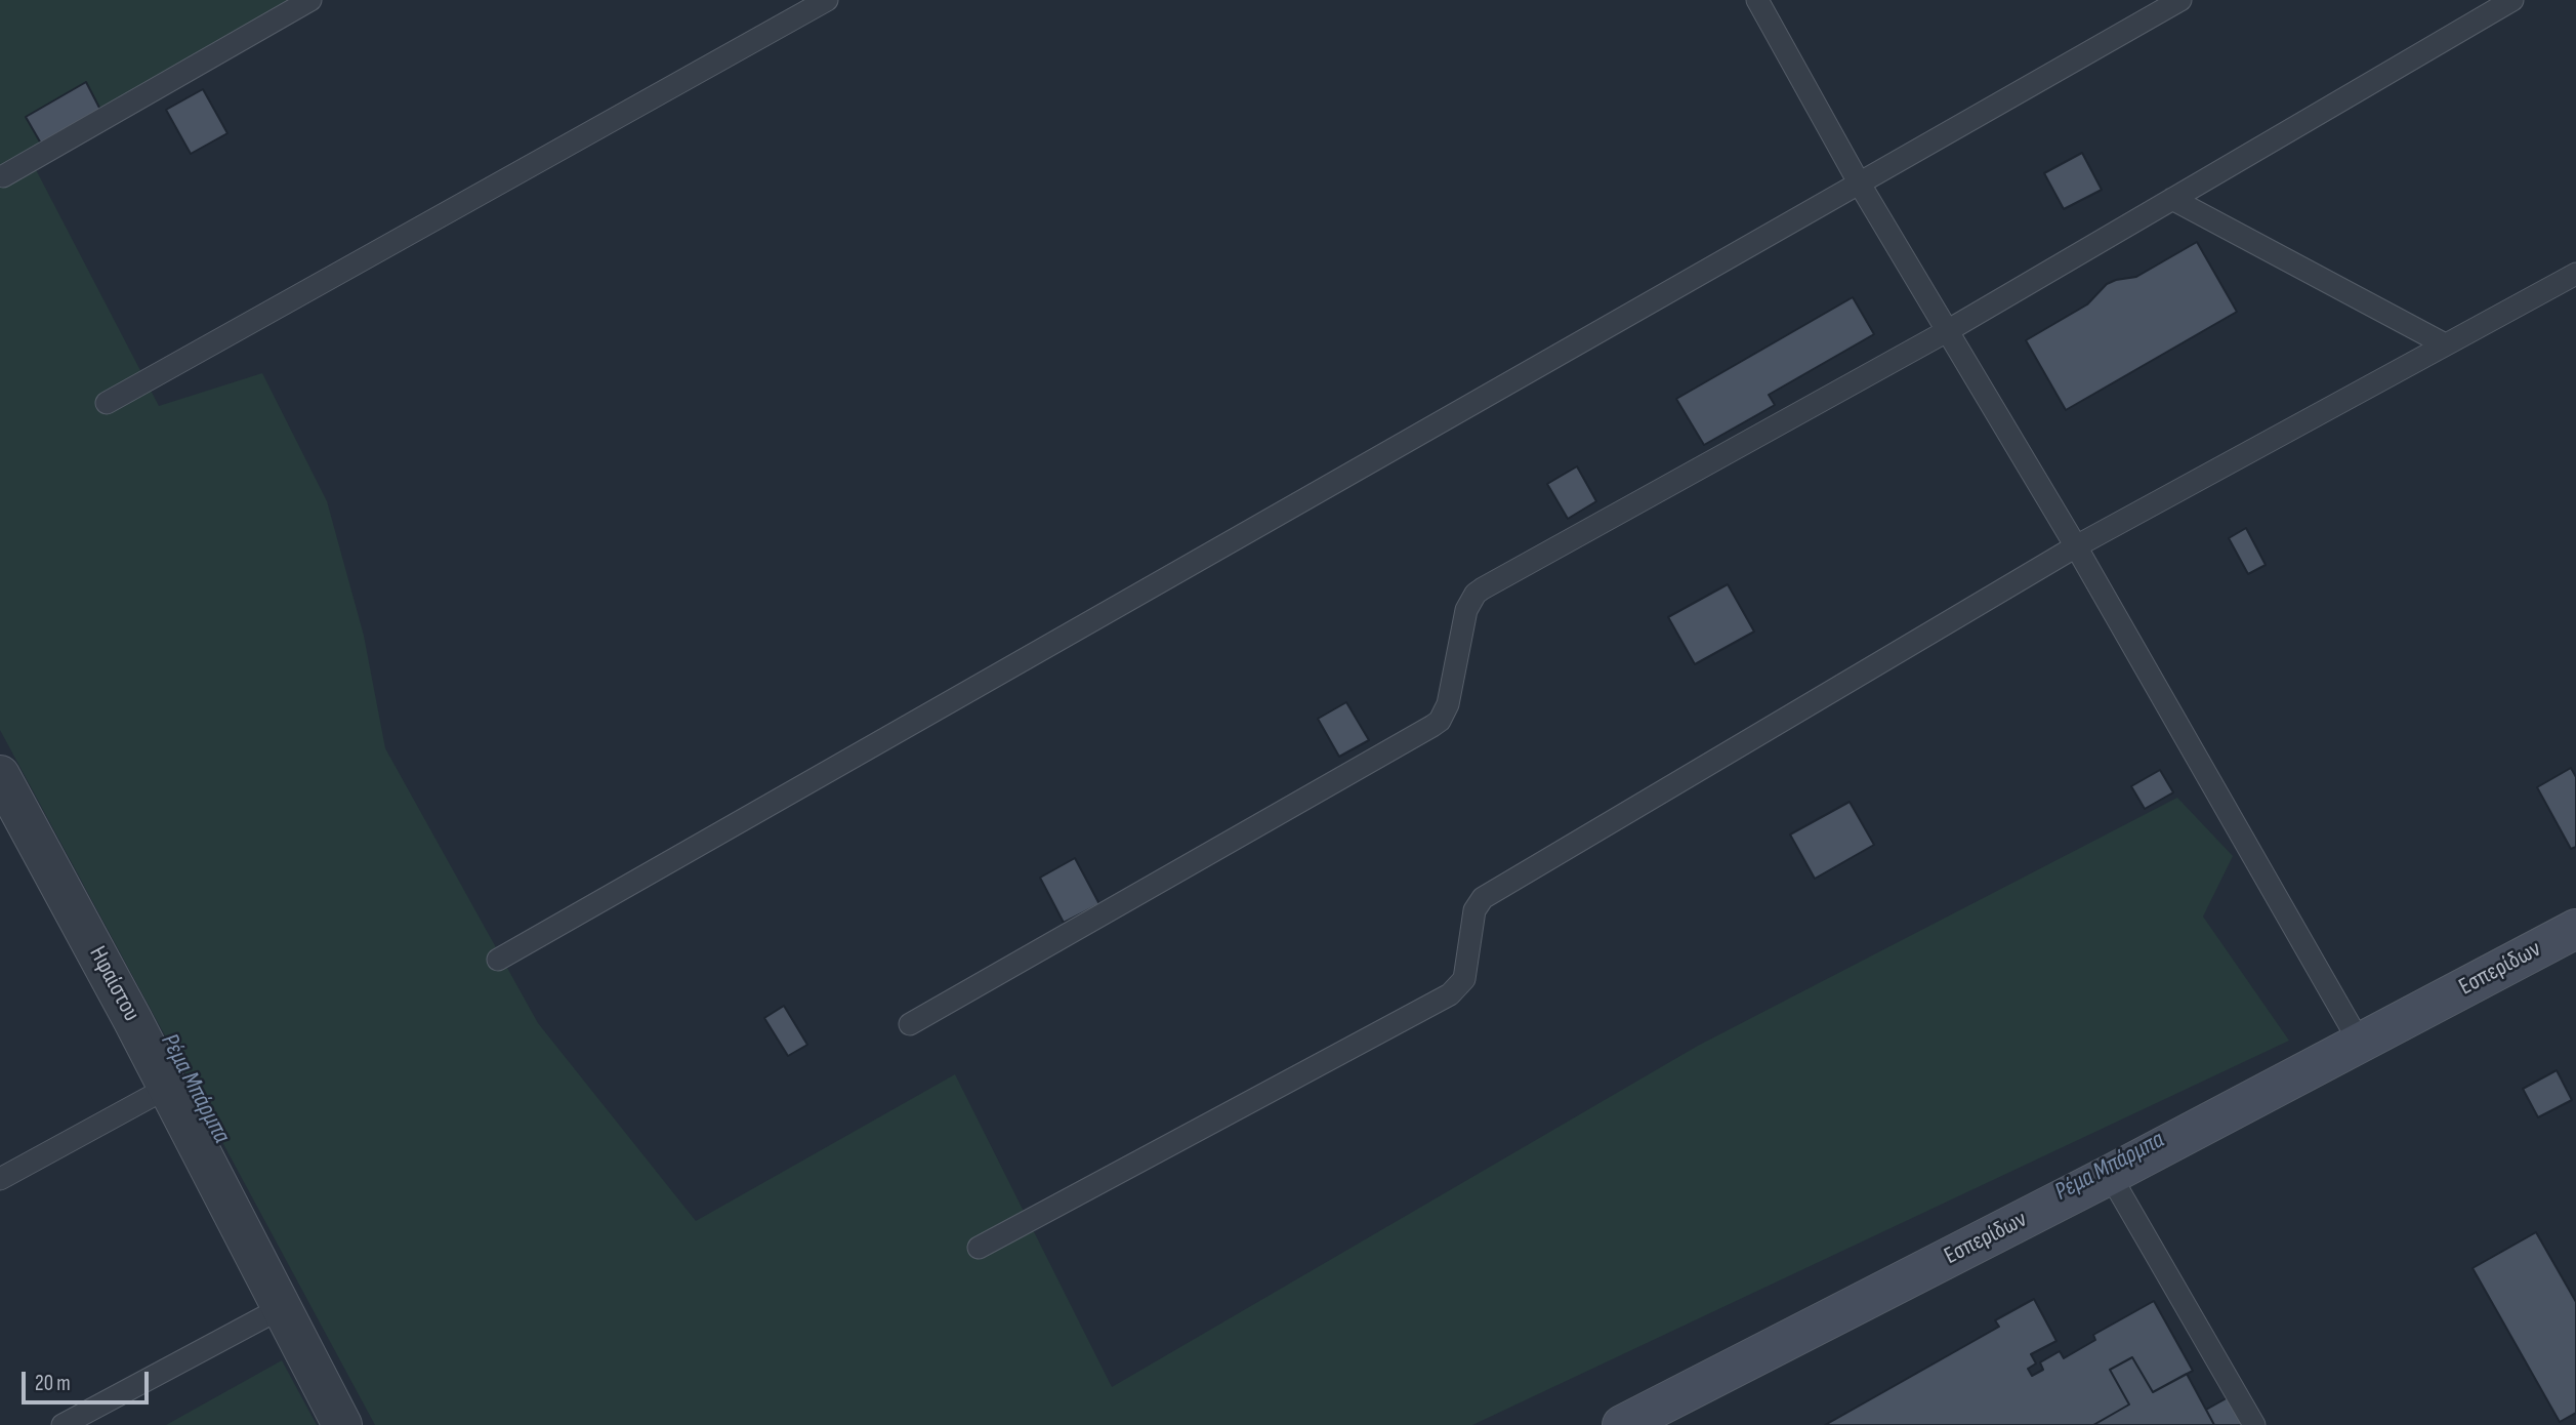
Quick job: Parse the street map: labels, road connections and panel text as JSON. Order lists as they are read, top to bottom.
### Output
{
  "streets": {
    "street": ["Εσπερίδων", "Ηφαίστου"]
  },
  "water": ["Ρέμα Μπάρμπα"],
  "scale_bar": "20 m"
}
